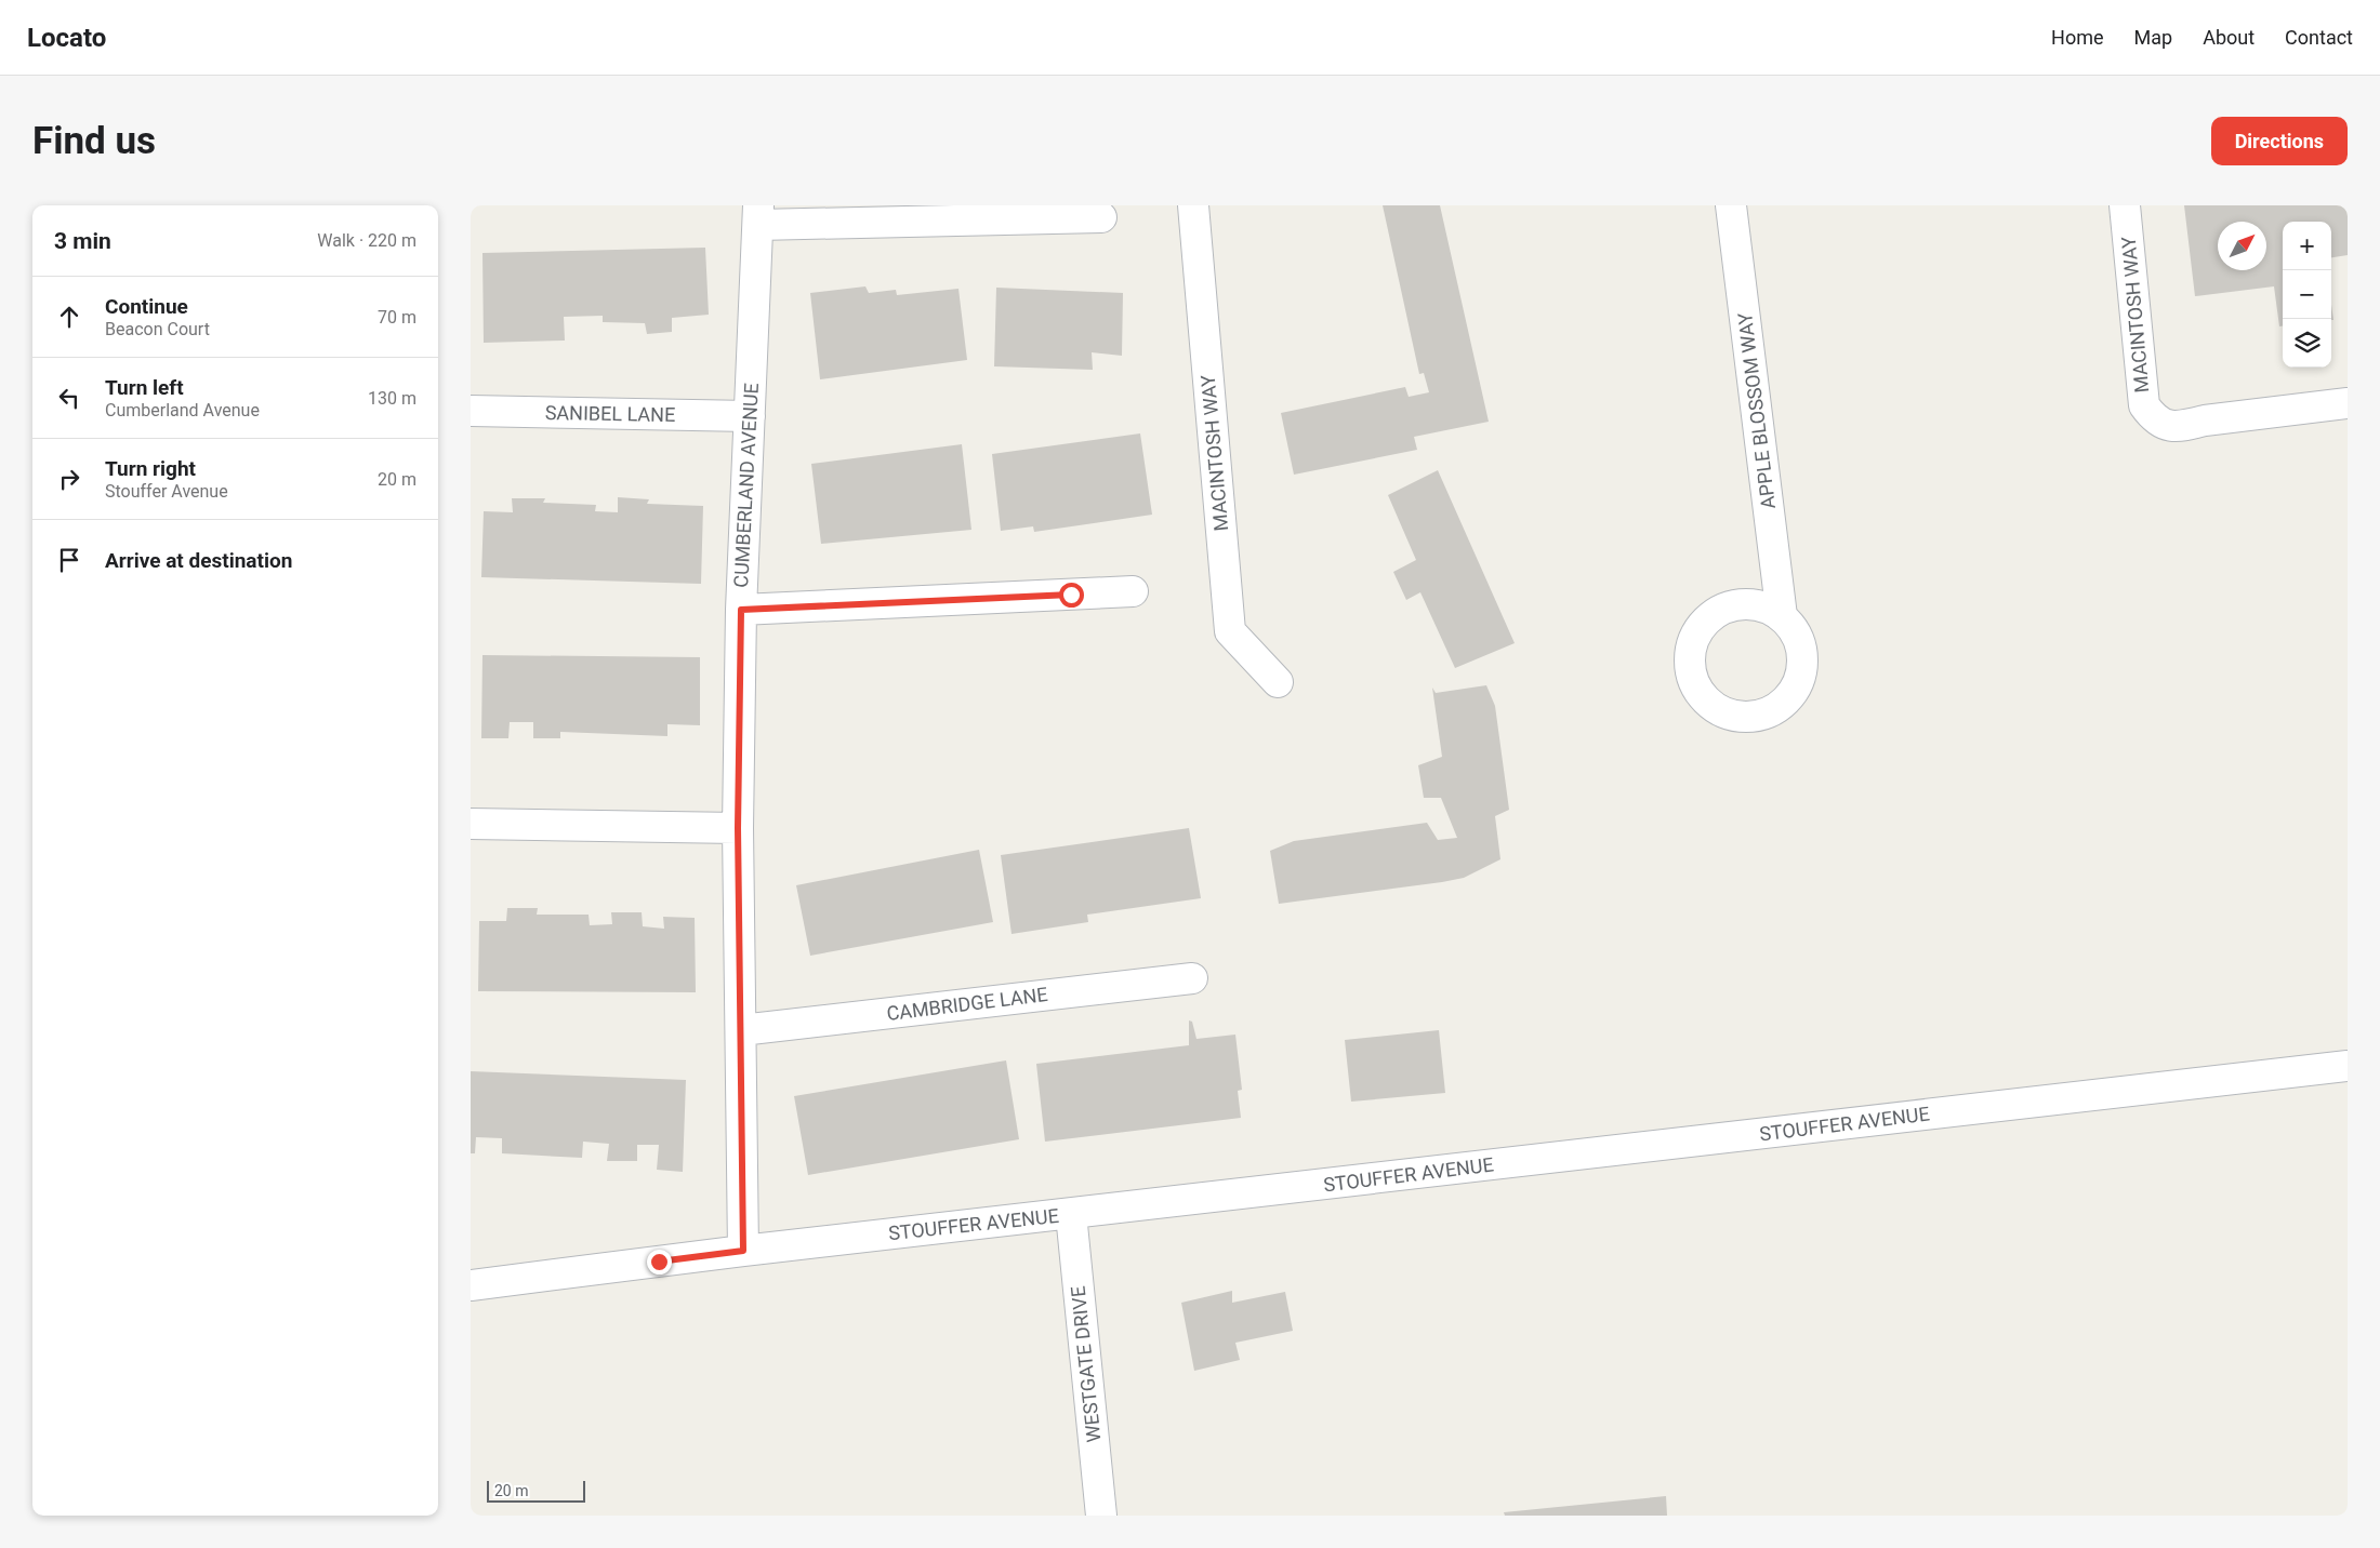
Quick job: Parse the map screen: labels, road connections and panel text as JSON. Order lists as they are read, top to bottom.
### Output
{
  "streets": {
    "street": [
      "MACINTOSH WAY",
      "APPLE BLOSSOM WAY",
      "SANIBEL LANE",
      "CUMBERLAND AVENUE",
      "CAMBRIDGE LANE",
      "STOUFFER AVENUE",
      "WESTGATE DRIVE"
    ]
  },
  "crossings": [
    ["SANIBEL LANE", "CUMBERLAND AVENUE"],
    ["CUMBERLAND AVENUE", "CAMBRIDGE LANE"],
    ["CUMBERLAND AVENUE", "STOUFFER AVENUE"],
    ["STOUFFER AVENUE", "WESTGATE DRIVE"]
  ],
  "scale_bar": "20 m",
  "north": "top right",
  "page": {
    "header": "Locato",
    "nav": [
      "Home",
      "Map",
      "About",
      "Contact"
    ],
    "buttons": "Directions",
    "title": "Find us",
    "heading": ["3 min", "Walk · 220 m"],
    "map_buttons": ["+", "−"],
    "list": [
      ["Continue", "Beacon Court", "70 m"],
      ["Turn left", "Cumberland Avenue", "130 m"],
      ["Turn right", "Stouffer Avenue", "20 m"],
      "Arrive at destination"
    ],
    "scale": "20 m"
  }
}
